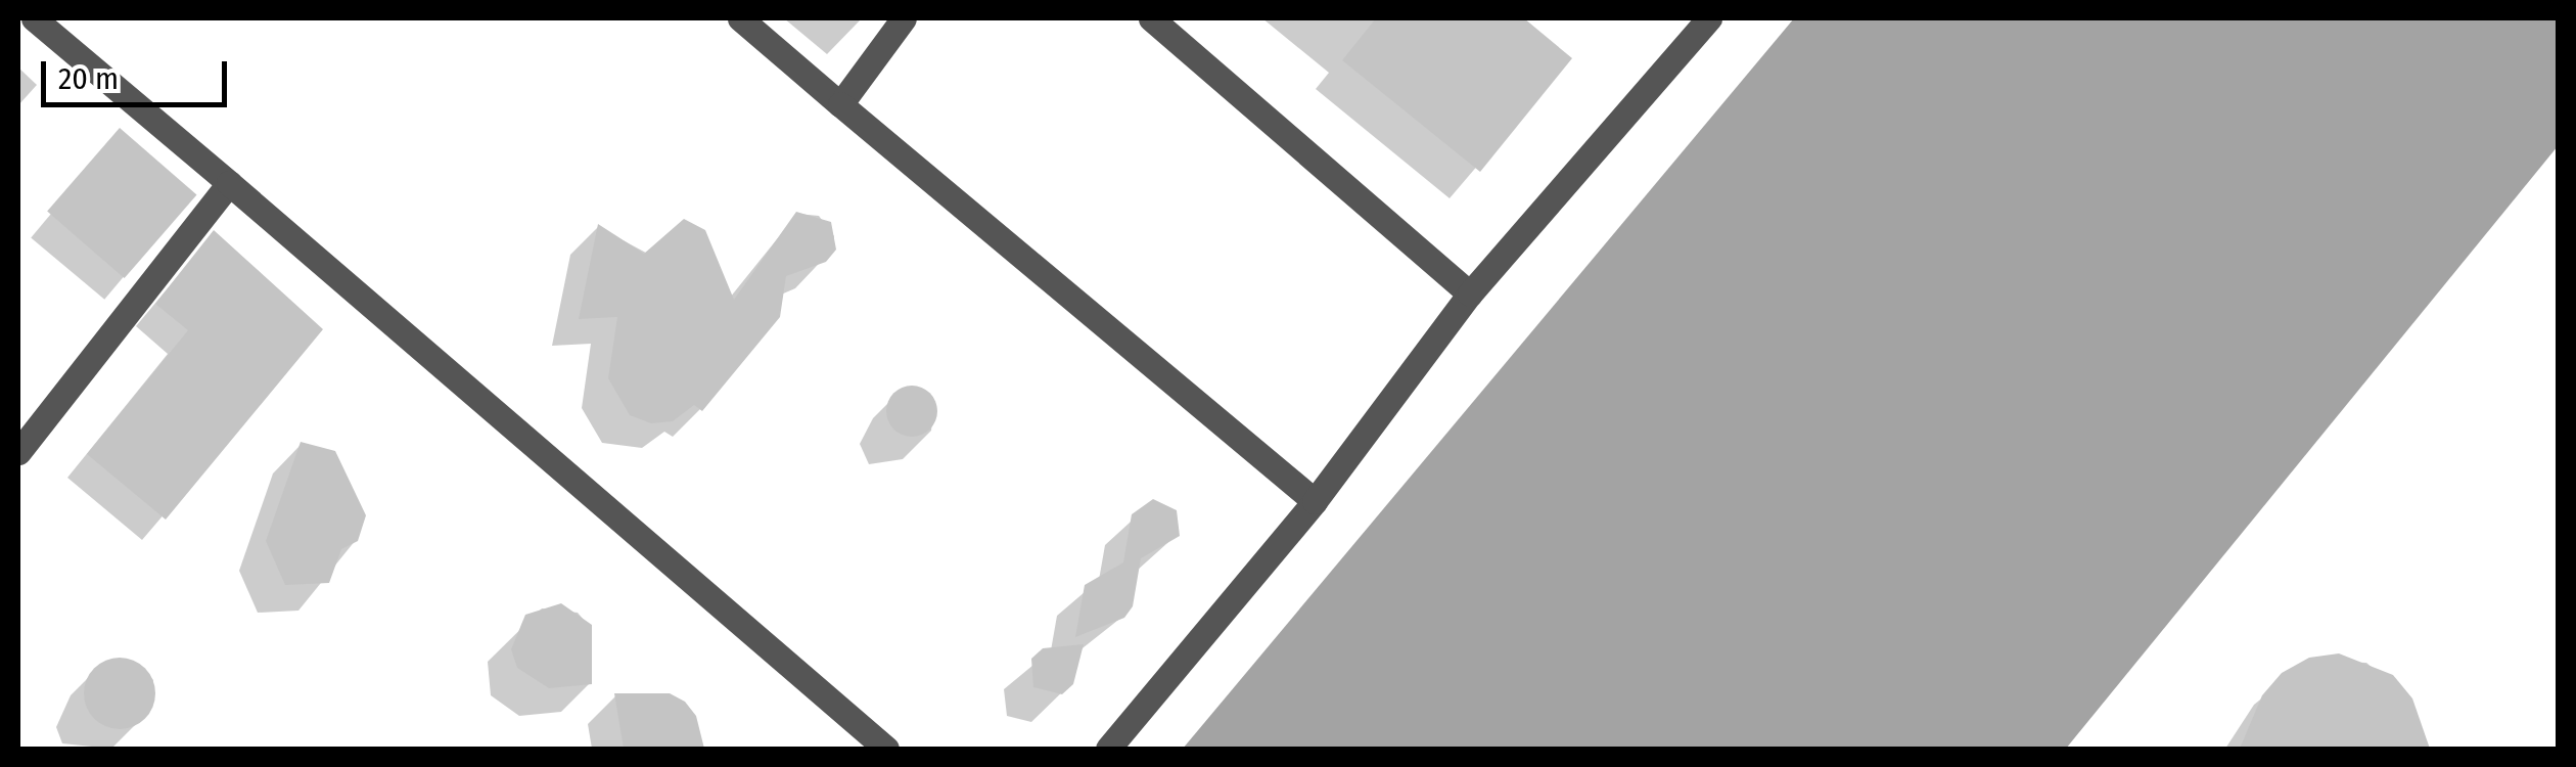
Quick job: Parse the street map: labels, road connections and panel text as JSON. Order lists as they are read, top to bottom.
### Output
{
  "scale_bar": "20 m"
}
